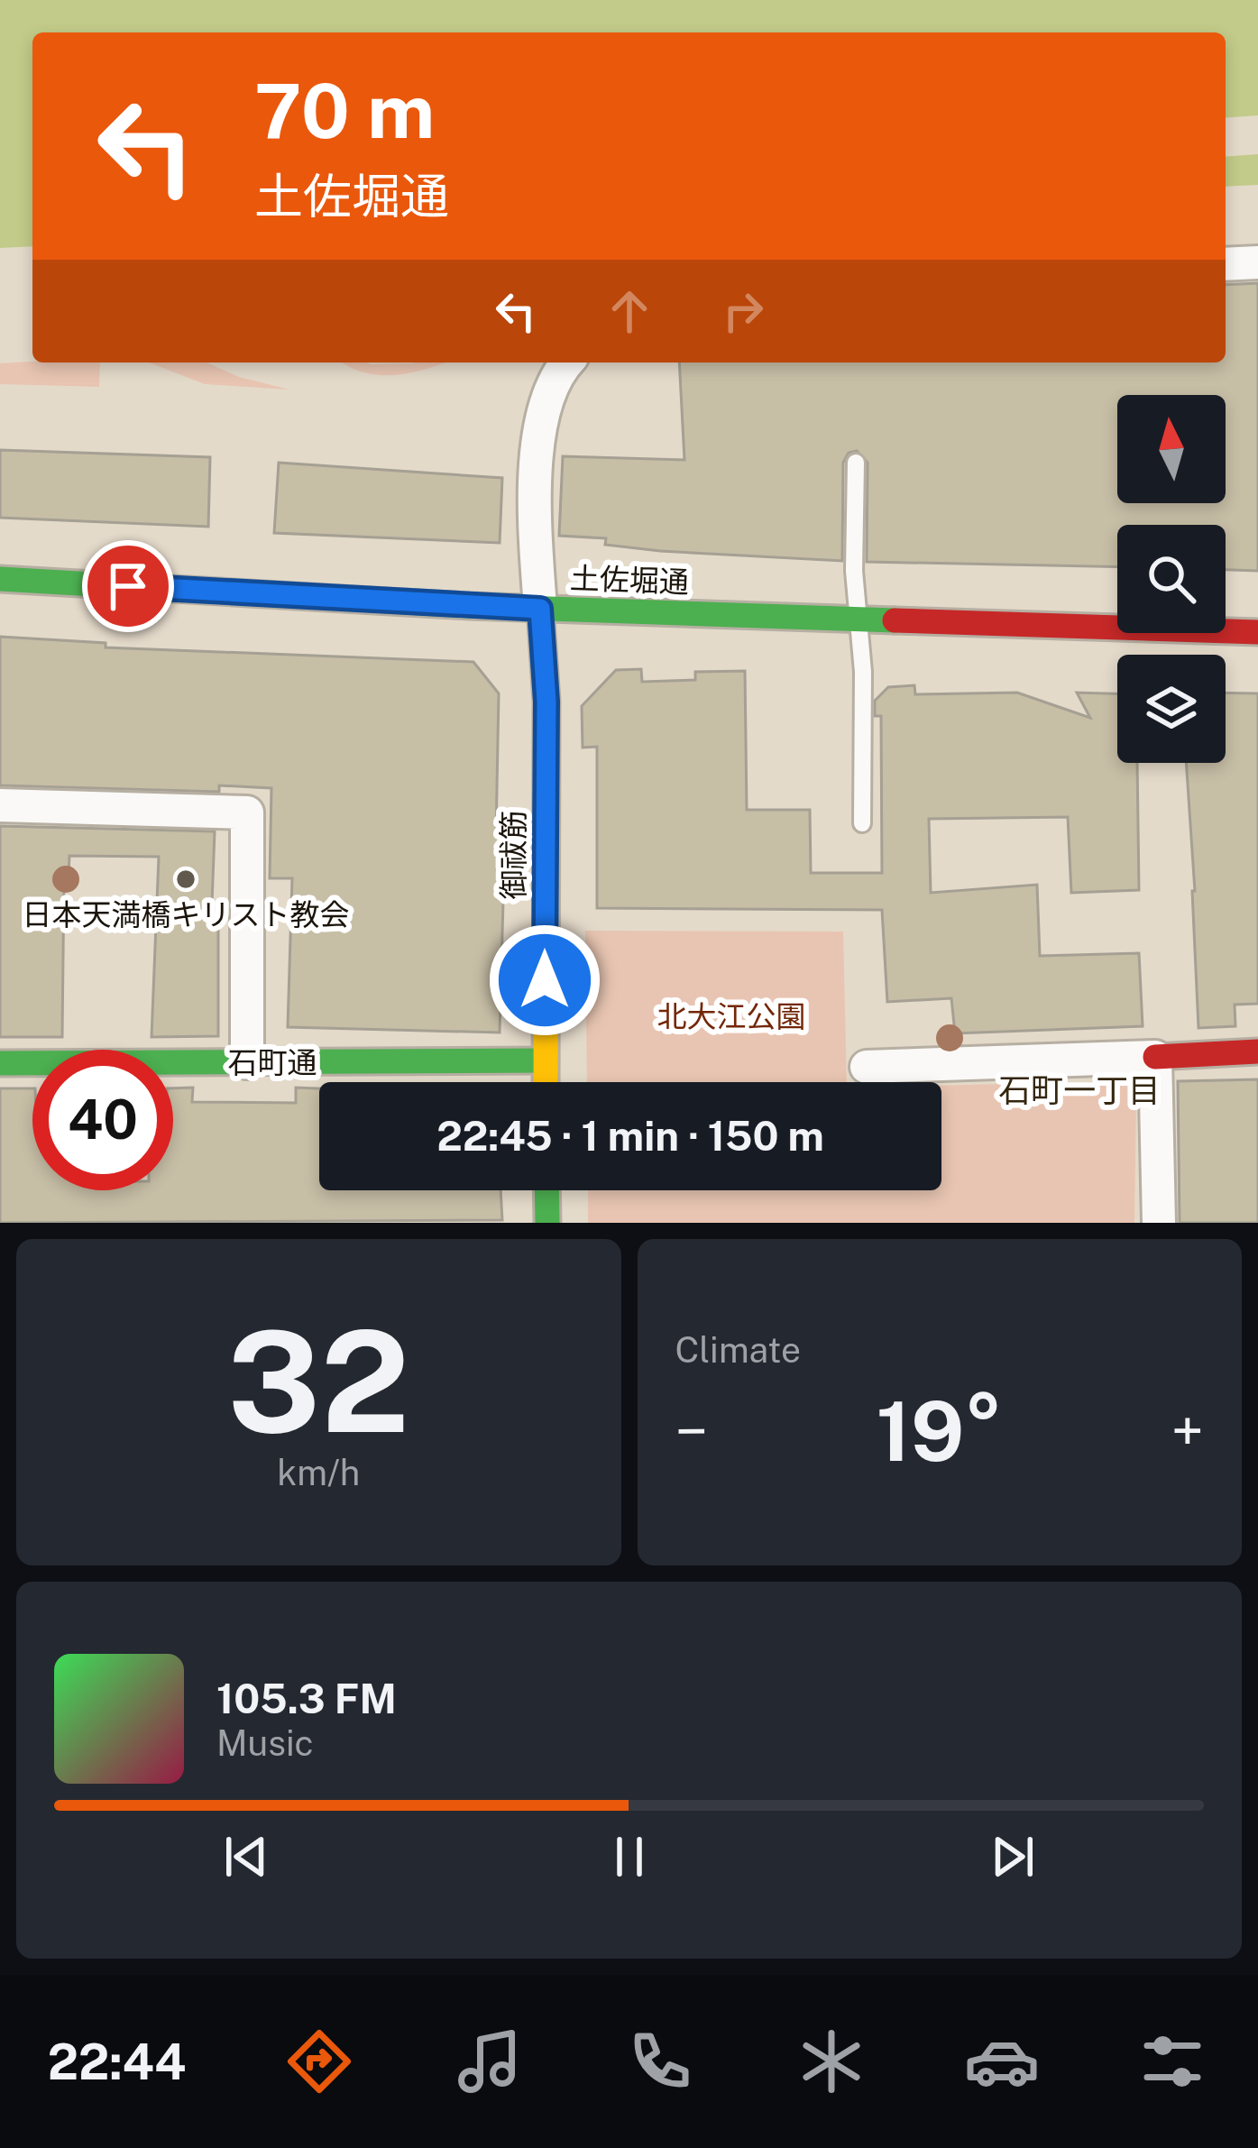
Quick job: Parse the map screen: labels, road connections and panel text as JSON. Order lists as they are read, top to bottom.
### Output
{
  "streets": {
    "main road": ["土佐堀通", "御祓筋", "石町通"]
  },
  "crossings": [
    ["土佐堀通", "御祓筋"],
    ["御祓筋", "石町通"]
  ],
  "districts": ["石町一丁目"],
  "parks": ["北大江公園"],
  "places": ["日本天満橋キリスト教会"],
  "north": "top",
  "page": {
    "turn": ["70 m", "土佐堀通"],
    "limit": "40",
    "trip": "22:45 · 1 min · 150 m",
    "tile": [
      ["32", "km/h"],
      "Climate"
    ],
    "heat": ["−", "19°", "+"],
    "song": ["105.3 FM", "Music"],
    "tabs": "22:44"
  }
}
